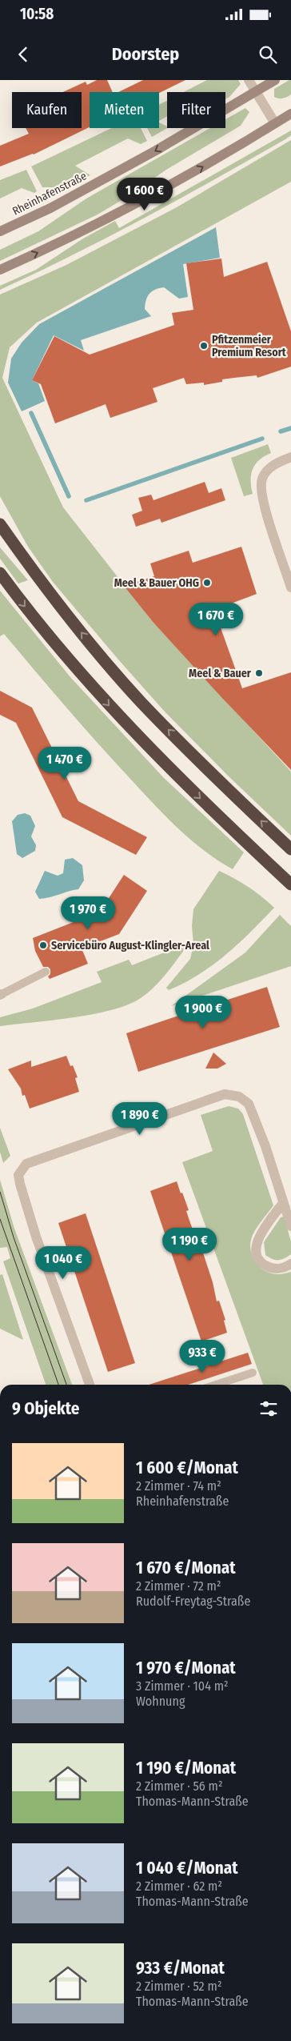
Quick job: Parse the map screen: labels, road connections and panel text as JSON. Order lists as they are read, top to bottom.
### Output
{
  "streets": {
    "main road": ["Rheinhafenstraße"]
  },
  "places": [
    "Pfitzenmeier Premium Resort",
    "Meel & Bauer OHG",
    "Meel & Bauer",
    "Servicebüro August-Klingler-Areal"
  ],
  "page": {
    "status": "10:58",
    "header": "Doorstep",
    "chip": ["Kaufen", "Mieten", "Filter"],
    "price": [
      "1 600 €",
      "1 670 €",
      "1 470 €",
      "1 970 €",
      "1 900 €",
      "1 890 €",
      "1 190 €",
      "1 040 €",
      "933 €"
    ],
    "heading": "9 Objekte",
    "list": [
      {
        "name": "1 600 €/Monat",
        "note": "2 Zimmer · 74 m² · Rheinhafenstraße"
      },
      {
        "name": "1 670 €/Monat",
        "note": "2 Zimmer · 72 m² · Rudolf-Freytag-Straße"
      },
      {
        "name": "1 970 €/Monat",
        "note": "3 Zimmer · 104 m² · Wohnung"
      },
      {
        "name": "1 190 €/Monat",
        "note": "2 Zimmer · 56 m² · Thomas-Mann-Straße"
      },
      {
        "name": "1 040 €/Monat",
        "note": "2 Zimmer · 62 m² · Thomas-Mann-Straße"
      },
      {
        "name": "933 €/Monat",
        "note": "2 Zimmer · 52 m² · Thomas-Mann-Straße"
      }
    ]
  }
}
